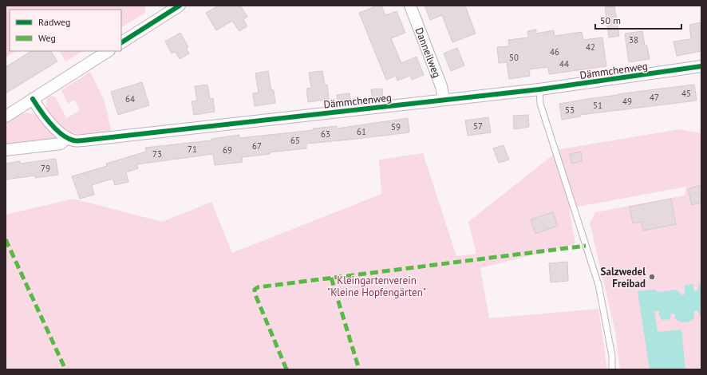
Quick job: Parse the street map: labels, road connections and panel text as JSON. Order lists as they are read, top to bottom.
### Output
{
  "streets": {
    "street": ["Danneilweg", "Dämmchenweg"]
  },
  "crossings": [
    ["Danneilweg", "Dämmchenweg"]
  ],
  "parks": ["Kleingartenverein \"Kleine Hopfengärten\""],
  "places": ["Salzwedel Freibad"],
  "house_numbers": [
    "38",
    "42",
    "46",
    "50",
    "44",
    "45",
    "47",
    "64",
    "49",
    "51",
    "53",
    "57",
    "59",
    "61",
    "63",
    "65",
    "67",
    "71",
    "69",
    "73",
    "79"
  ],
  "legend": ["Radweg", "Weg"],
  "scale_bar": "50 m"
}
